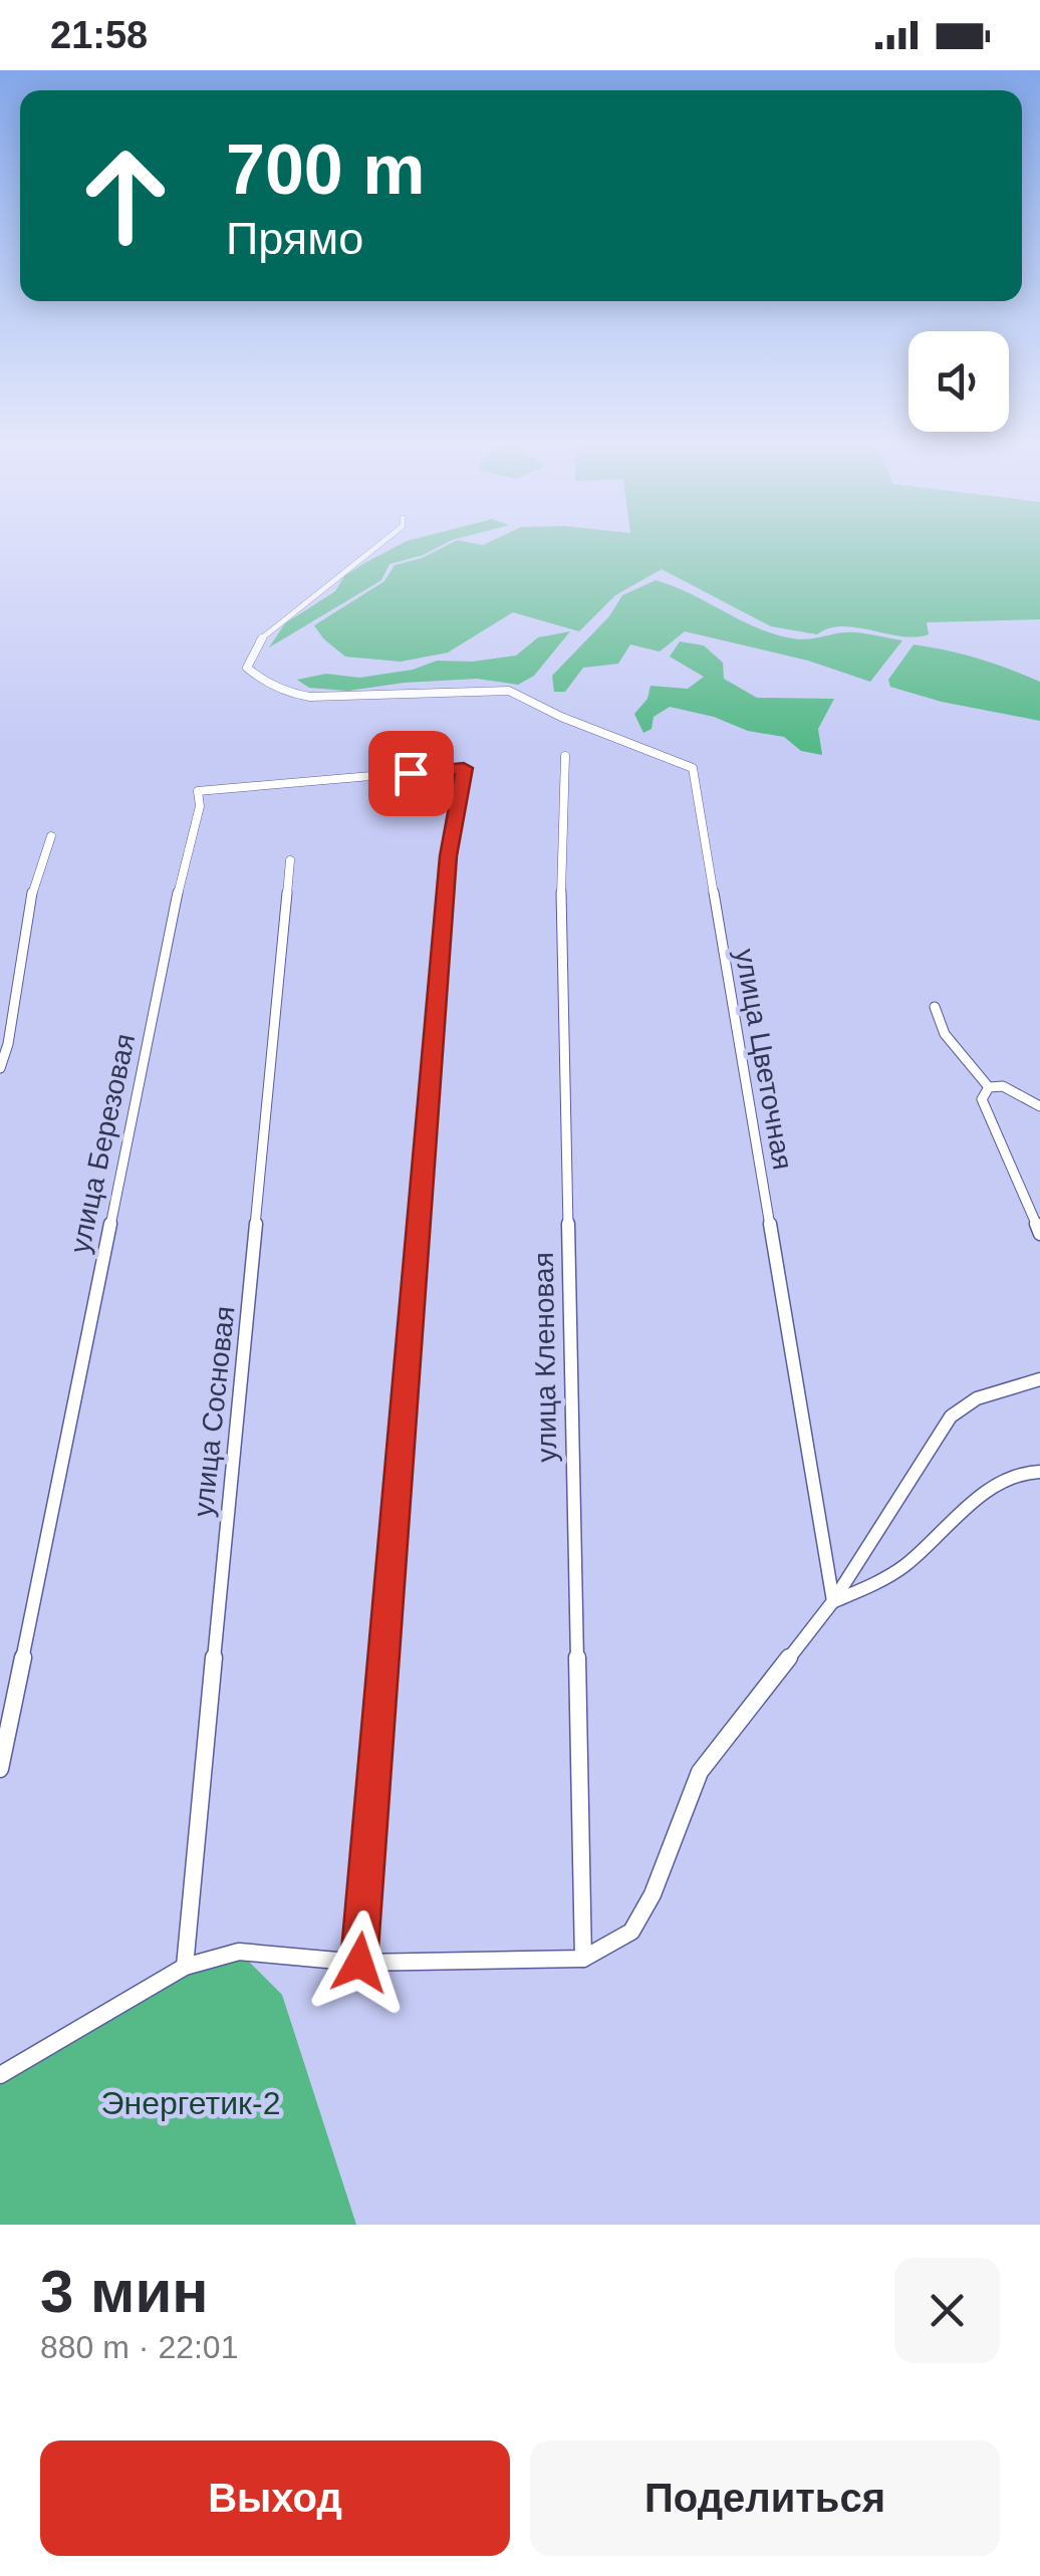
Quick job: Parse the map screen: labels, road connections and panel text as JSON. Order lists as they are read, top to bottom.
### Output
{
  "streets": {
    "street": [
      "улица Цветочная",
      "улица Березовая",
      "улица Кленовая",
      "улица Сосновая"
    ]
  },
  "parks": ["Энергетик-2"],
  "page": {
    "status": "21:58",
    "turn": ["700 m", "Прямо"],
    "heading": ["3 мин", "880 m · 22:01"],
    "buttons": ["Выход", "Поделиться"]
  }
}
